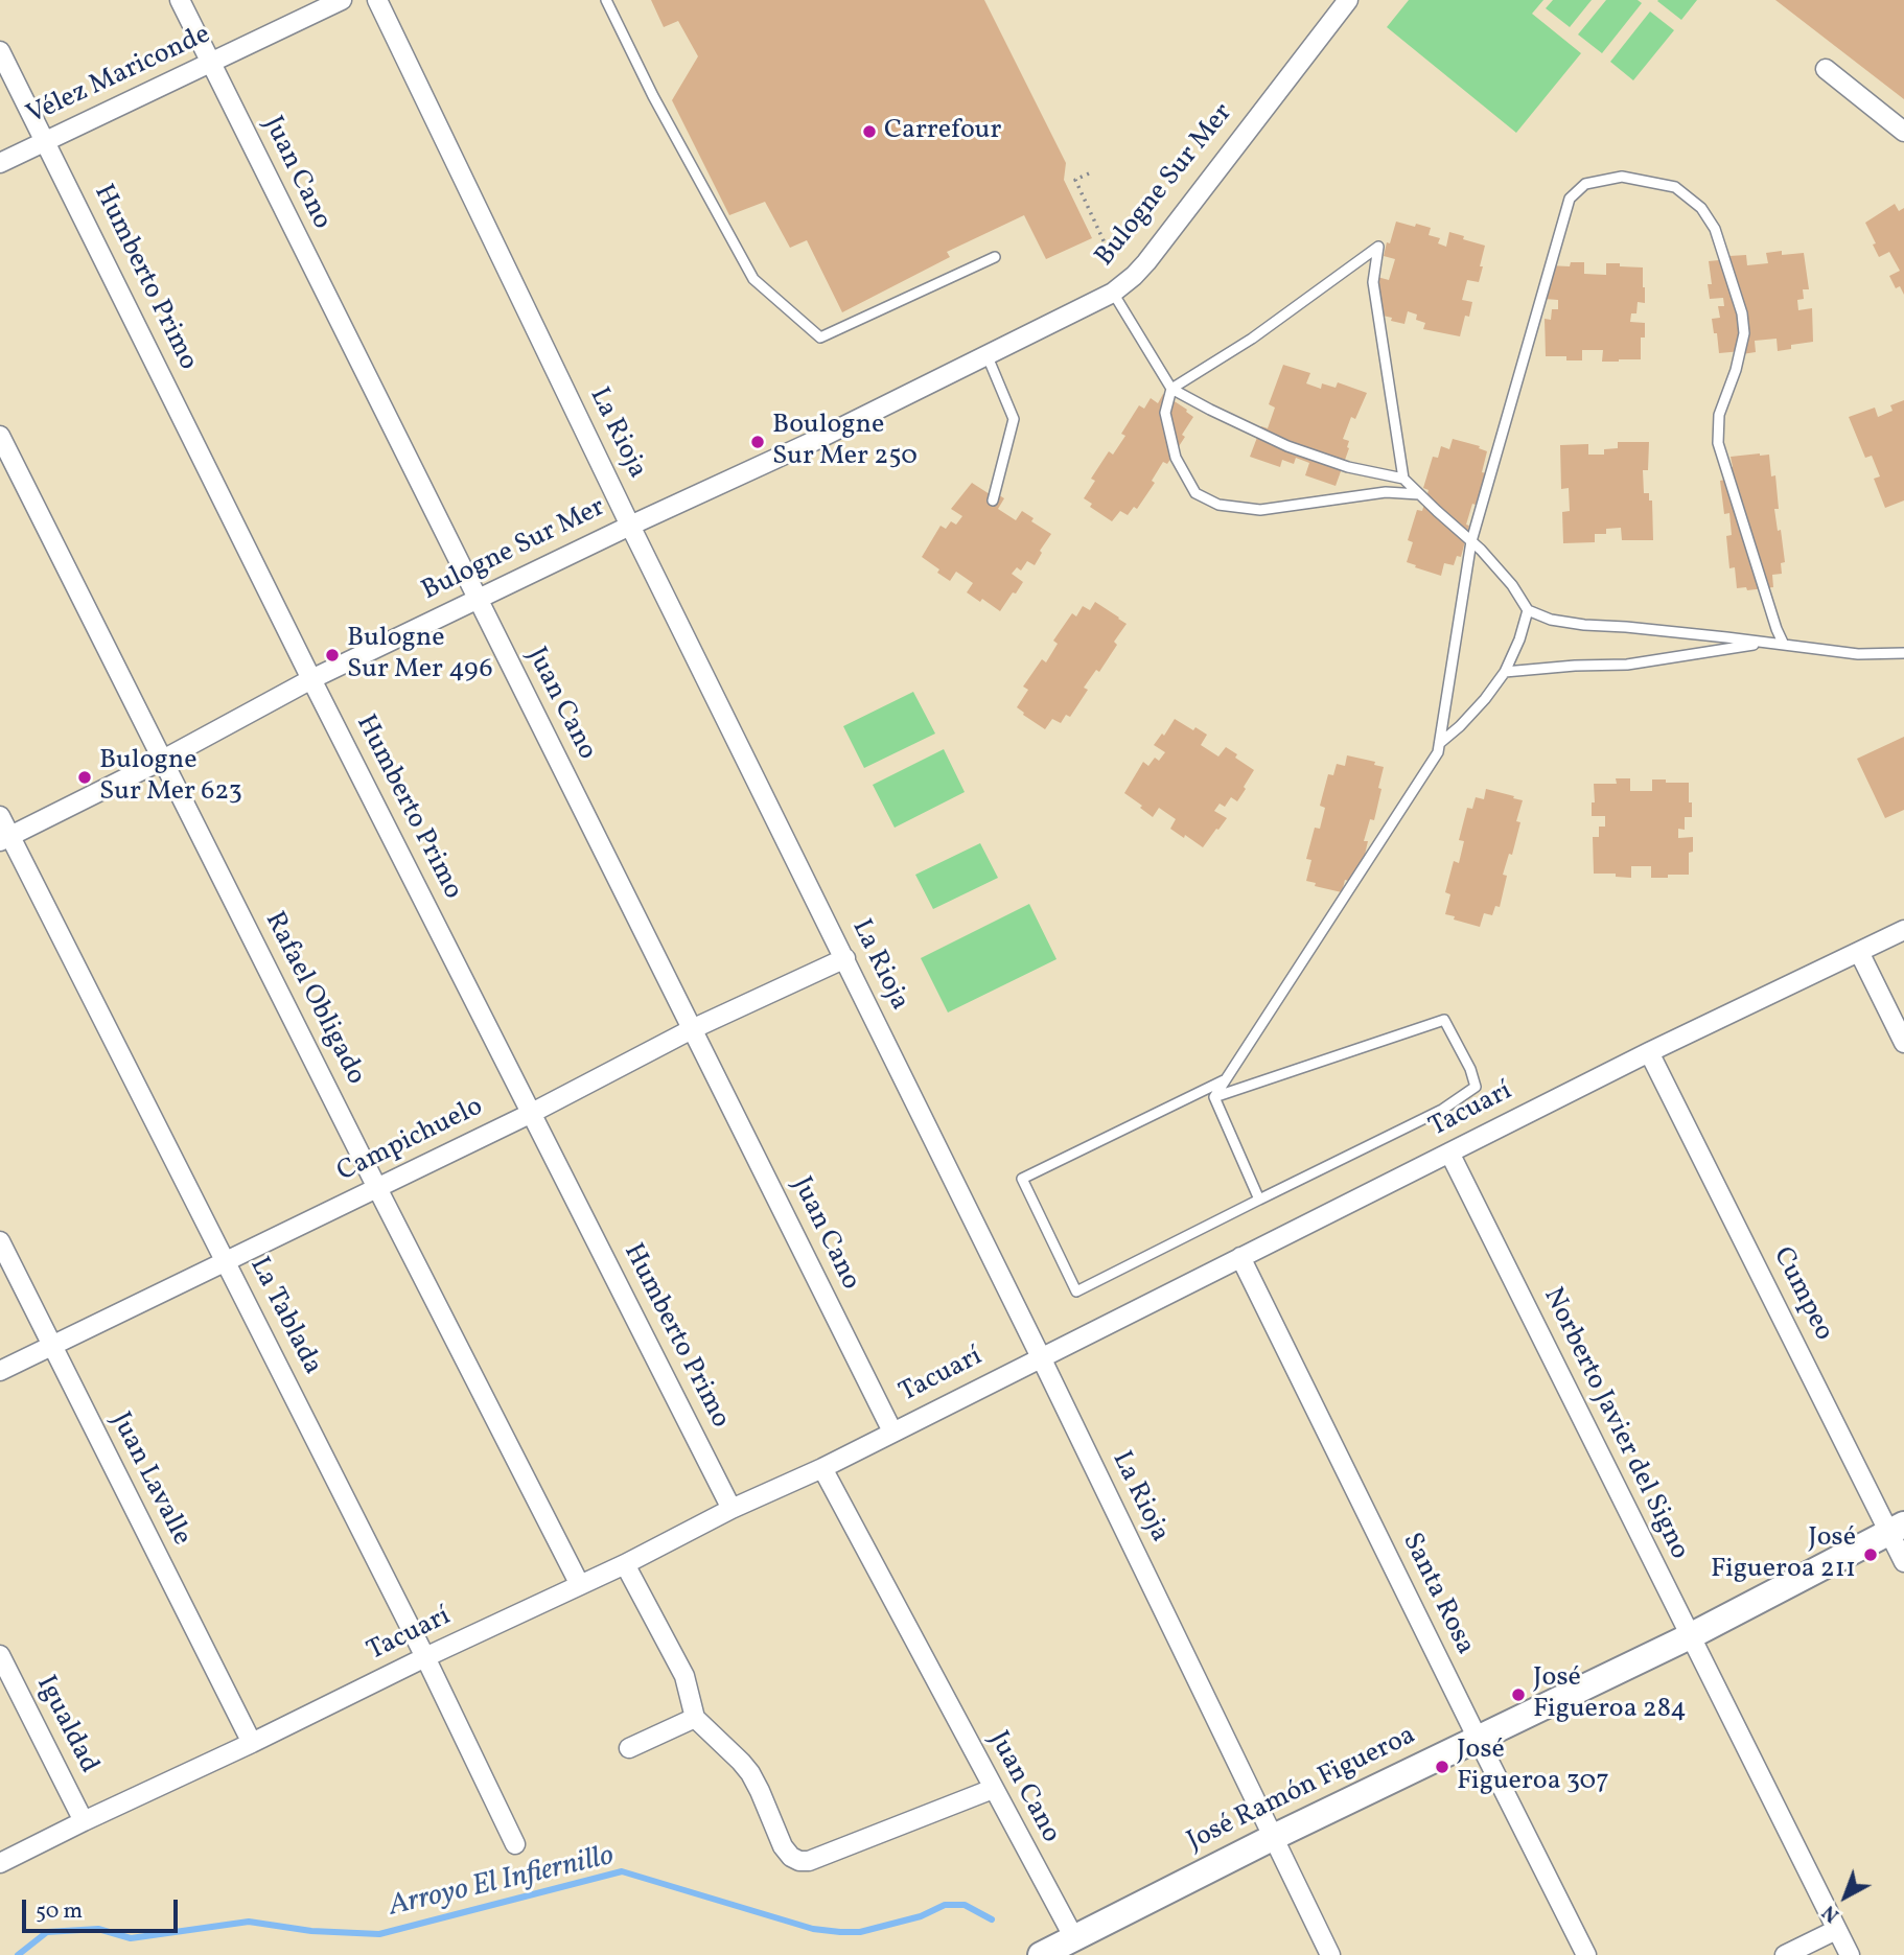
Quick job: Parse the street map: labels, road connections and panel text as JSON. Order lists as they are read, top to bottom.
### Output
{
  "streets": {
    "main road": ["José Ramón Figueroa"],
    "street": [
      "Vélez Mariconde",
      "Juan Cano",
      "Bulogne Sur Mer",
      "Humberto Primo",
      "La Rioja",
      "Rafael Obligado",
      "Tacuarí",
      "Campichuelo",
      "Cumpeo",
      "La Tablada",
      "Norberto Javier del Signo",
      "Juan Lavalle",
      "Santa Rosa",
      "Igualdad"
    ]
  },
  "crossings": [
    ["Vélez Mariconde", "Juan Cano"],
    ["Vélez Mariconde", "Humberto Primo"],
    ["Juan Cano", "Bulogne Sur Mer"],
    ["Juan Cano", "Tacuarí"],
    ["Juan Cano", "Campichuelo"],
    ["Juan Cano", "José Ramón Figueroa"],
    ["Bulogne Sur Mer", "Humberto Primo"],
    ["Bulogne Sur Mer", "La Rioja"],
    ["Bulogne Sur Mer", "Rafael Obligado"],
    ["Bulogne Sur Mer", "La Tablada"],
    ["Humberto Primo", "Tacuarí"],
    ["Humberto Primo", "Campichuelo"],
    ["La Rioja", "Tacuarí"],
    ["La Rioja", "Campichuelo"],
    ["La Rioja", "José Ramón Figueroa"],
    ["Rafael Obligado", "Tacuarí"],
    ["Rafael Obligado", "Campichuelo"],
    ["Tacuarí", "Cumpeo"],
    ["Tacuarí", "La Tablada"],
    ["Tacuarí", "Norberto Javier del Signo"],
    ["Tacuarí", "Juan Lavalle"],
    ["Tacuarí", "Santa Rosa"],
    ["Tacuarí", "Igualdad"],
    ["Campichuelo", "La Tablada"],
    ["Campichuelo", "Juan Lavalle"],
    ["Cumpeo", "José Ramón Figueroa"],
    ["Norberto Javier del Signo", "José Ramón Figueroa"],
    ["Santa Rosa", "José Ramón Figueroa"]
  ],
  "water": ["Arroyo El Infiernillo"],
  "places": [
    "Carrefour",
    "Boulogne Sur Mer 250",
    "Bulogne Sur Mer 496",
    "Bulogne Sur Mer 623",
    "José Figueroa 211",
    "José Figueroa 284",
    "José Figueroa 307"
  ],
  "scale_bar": "50 m",
  "north": "bottom left"
}
